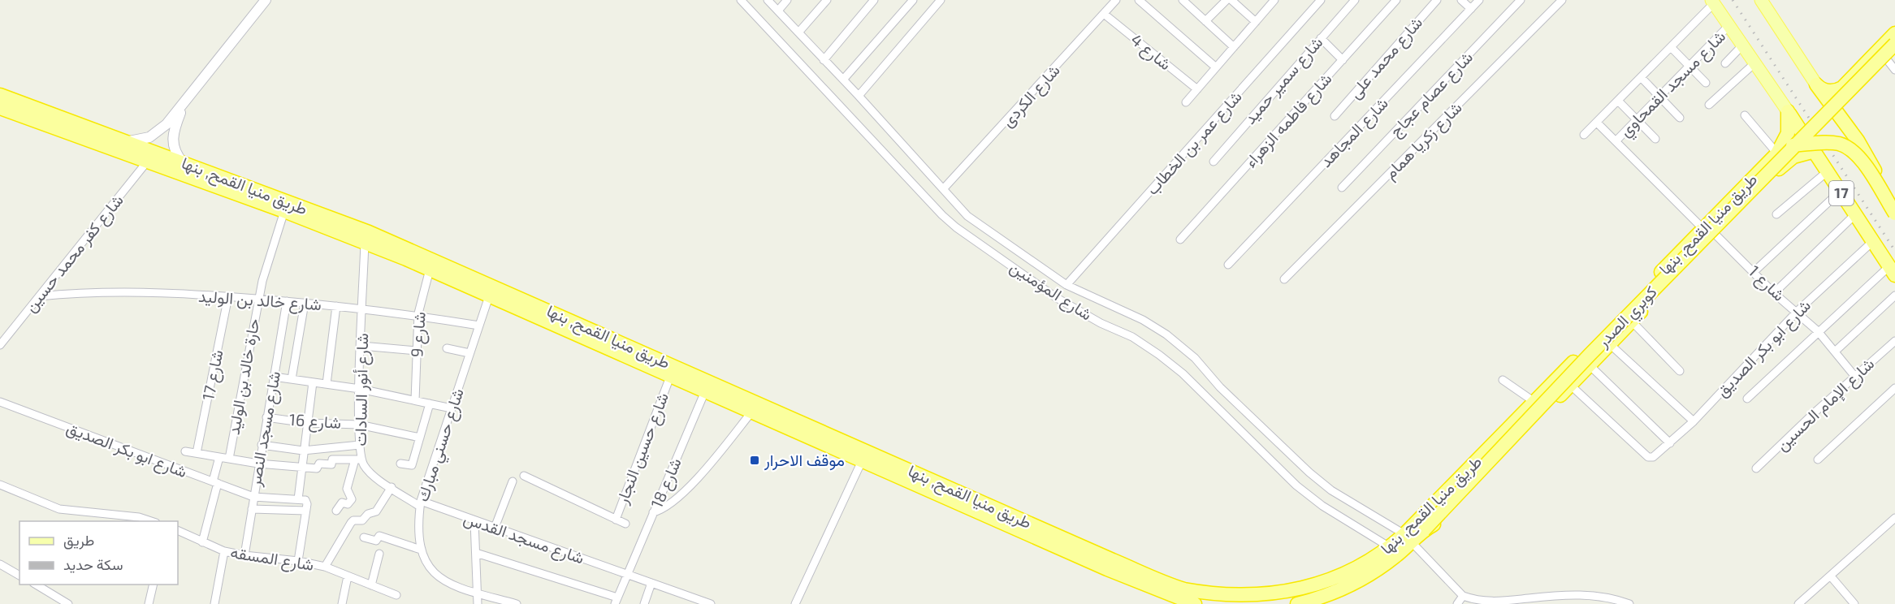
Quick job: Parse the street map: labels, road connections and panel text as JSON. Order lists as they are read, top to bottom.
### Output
{
  "streets": {
    "highway": ["طريق منيا القمح, بنها", "17", "كوبري الصدر"],
    "street": [
      "شارع 4",
      "شارع محمد على",
      "شارع سمير حميد",
      "شارع مسجد القمحاوي",
      "شارع عصام عجاج",
      "شارع الكردى",
      "شارع فاطمه الزهراء",
      "شارع المجاهد",
      "شارع زكريا همام",
      "شارع عمر بن الخطاب",
      "شارع كفر محمد حسين",
      "شارع 1",
      "شارع المؤمنين",
      "شارع خالد بن الوليد",
      "شارع 9",
      "شارع ابو بكر الصديق",
      "شارع 17",
      "حارة خالد بن الوليد",
      "شارع أنور السادات",
      "شارع الإمام الحسين",
      "شارع 16",
      "شارع مسجد النصر",
      "شارع حسني مبارك",
      "شارع حسين النجار",
      "شارع 18",
      "شارع مسجد القدس",
      "شارع المسقه"
    ]
  },
  "crossings": [
    ["شارع 4", "شارع الكردى"],
    ["شارع مسجد القمحاوي", "شارع 1"],
    ["شارع الكردى", "شارع المؤمنين"],
    ["شارع عمر بن الخطاب", "شارع المؤمنين"],
    ["طريق منيا القمح, بنها", "17"],
    ["طريق منيا القمح, بنها", "شارع كفر محمد حسين"],
    ["طريق منيا القمح, بنها", "شارع 1"],
    ["طريق منيا القمح, بنها", "شارع المؤمنين"],
    ["طريق منيا القمح, بنها", "كوبري الصدر"],
    ["طريق منيا القمح, بنها", "شارع 9"],
    ["طريق منيا القمح, بنها", "شارع ابو بكر الصديق"],
    ["طريق منيا القمح, بنها", "حارة خالد بن الوليد"],
    ["طريق منيا القمح, بنها", "شارع أنور السادات"],
    ["طريق منيا القمح, بنها", "شارع حسني مبارك"],
    ["طريق منيا القمح, بنها", "شارع حسين النجار"],
    ["طريق منيا القمح, بنها", "شارع 18"],
    ["17", "شارع ابو بكر الصديق"],
    ["شارع كفر محمد حسين", "شارع خالد بن الوليد"],
    ["شارع 1", "شارع ابو بكر الصديق"],
    ["شارع 1", "شارع الإمام الحسين"],
    ["شارع خالد بن الوليد", "شارع 9"],
    ["شارع خالد بن الوليد", "شارع 17"],
    ["شارع خالد بن الوليد", "حارة خالد بن الوليد"],
    ["شارع خالد بن الوليد", "شارع أنور السادات"],
    ["شارع خالد بن الوليد", "شارع مسجد النصر"],
    ["شارع خالد بن الوليد", "شارع حسني مبارك"],
    ["شارع ابو بكر الصديق", "شارع مسجد النصر"],
    ["شارع أنور السادات", "شارع 16"],
    ["شارع أنور السادات", "شارع حسني مبارك"],
    ["شارع أنور السادات", "شارع مسجد القدس"],
    ["شارع 16", "شارع مسجد النصر"],
    ["شارع مسجد النصر", "شارع المسقه"],
    ["شارع حسني مبارك", "شارع مسجد القدس"],
    ["شارع 18", "شارع مسجد القدس"]
  ],
  "places": {
    "transit": ["موقف الاحرار"]
  },
  "legend": ["طريق", "سكة حديد"]
}
